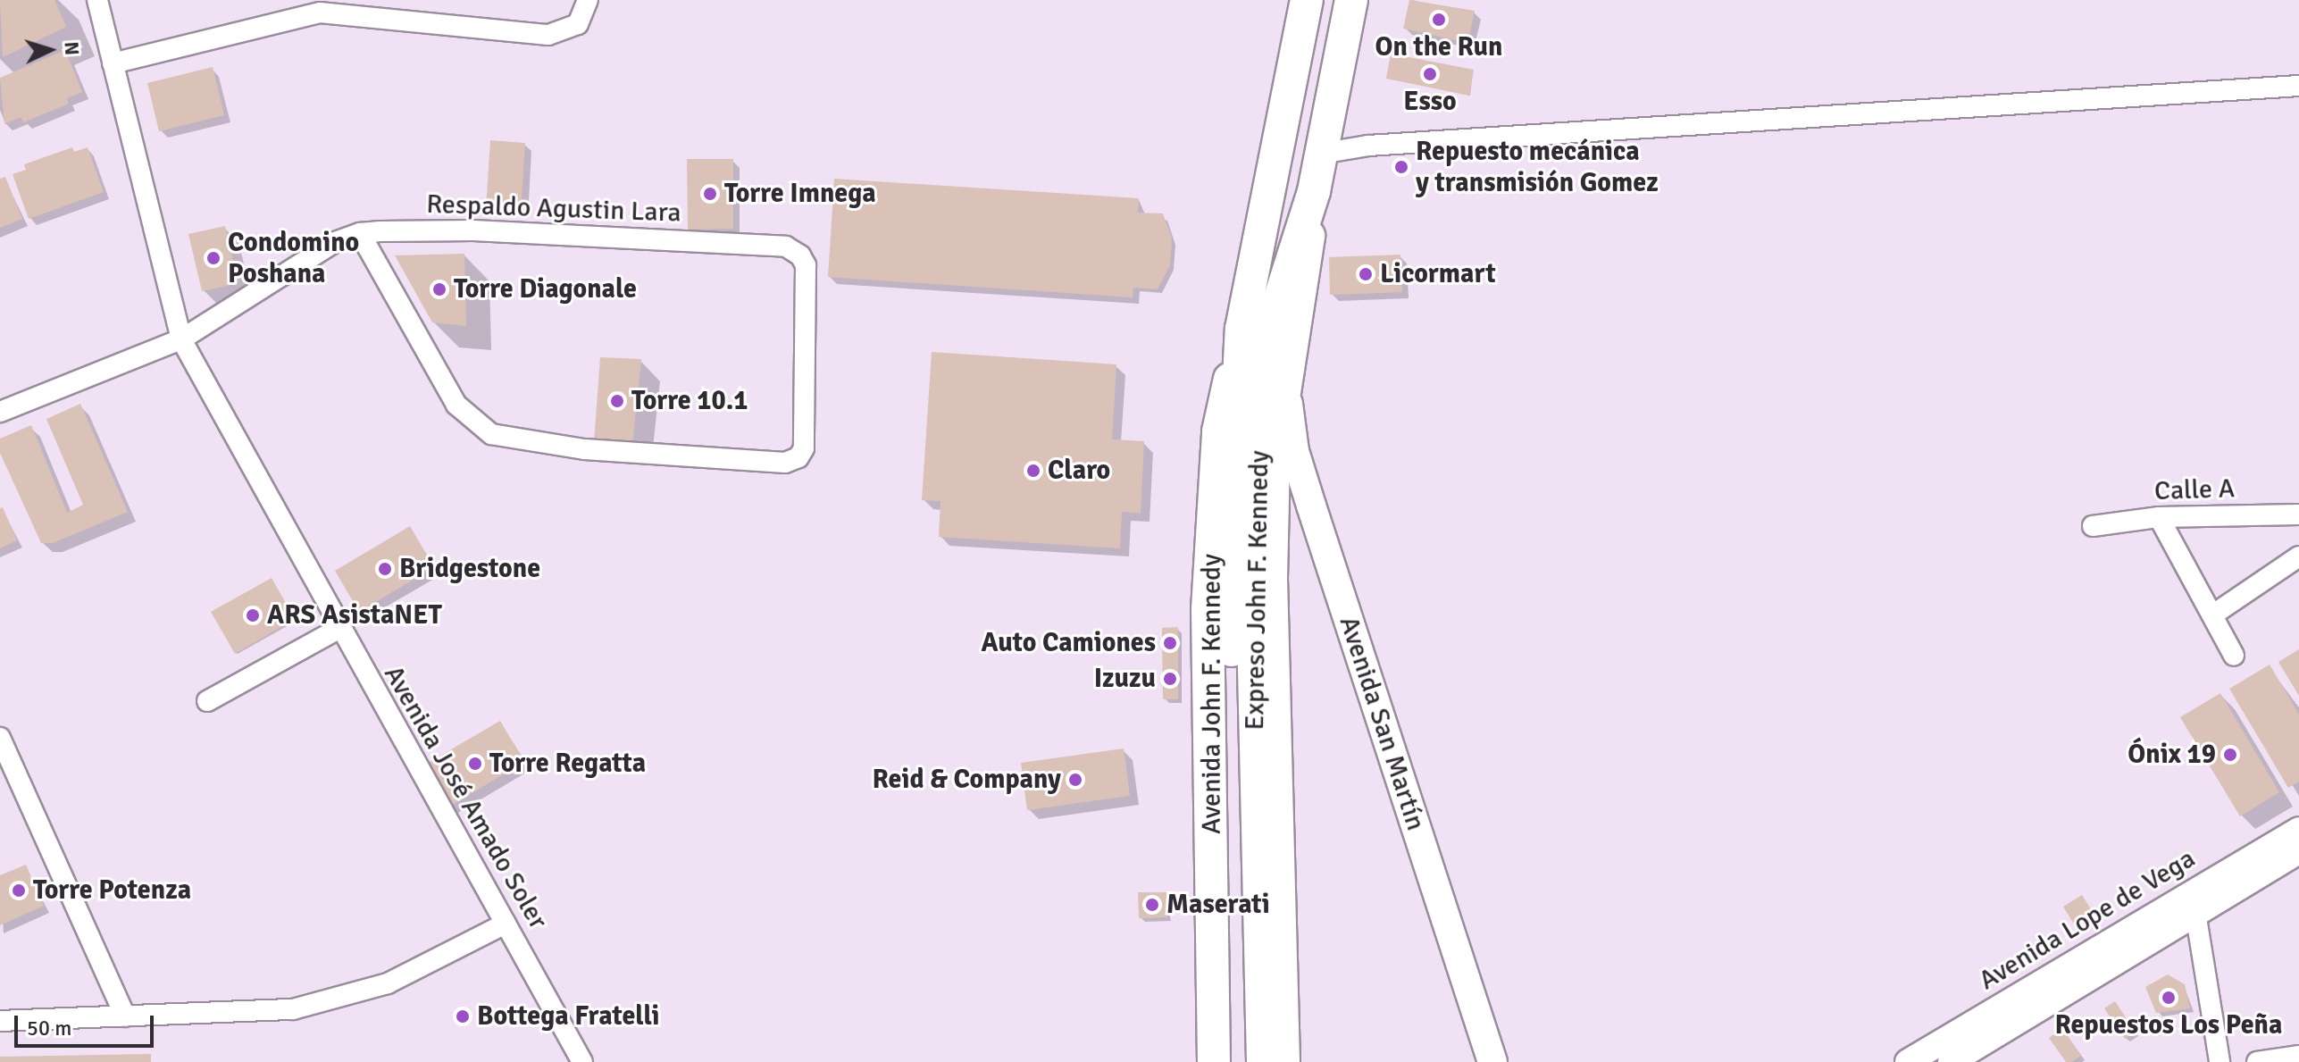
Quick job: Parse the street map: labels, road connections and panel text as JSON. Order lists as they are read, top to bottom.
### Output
{
  "streets": {
    "main road": ["Expreso John F. Kennedy", "Avenida John F. Kennedy", "Avenida San Martín"],
    "street": [
      "Respaldo Agustin Lara",
      "Calle A",
      "Avenida José Amado Soler",
      "Avenida Lope de Vega"
    ]
  },
  "crossings": [
    ["Expreso John F. Kennedy", "Avenida John F. Kennedy"]
  ],
  "places": [
    "On the Run",
    "Esso",
    "Repuesto mecánica y transmisión Gomez",
    "Torre Imnega",
    "Condomino Poshana",
    "Licormart",
    "Torre Diagonale",
    "Torre 10.1",
    "Claro",
    "Bridgestone",
    "ARS AsistaNET",
    "Auto Camiones",
    "Izuzu",
    "Ónix 19",
    "Torre Regatta",
    "Reid & Company",
    "Torre Potenza",
    "Maserati",
    "Repuestos Los Peña",
    "Bottega Fratelli"
  ],
  "scale_bar": "50 m",
  "north": "right"
}
